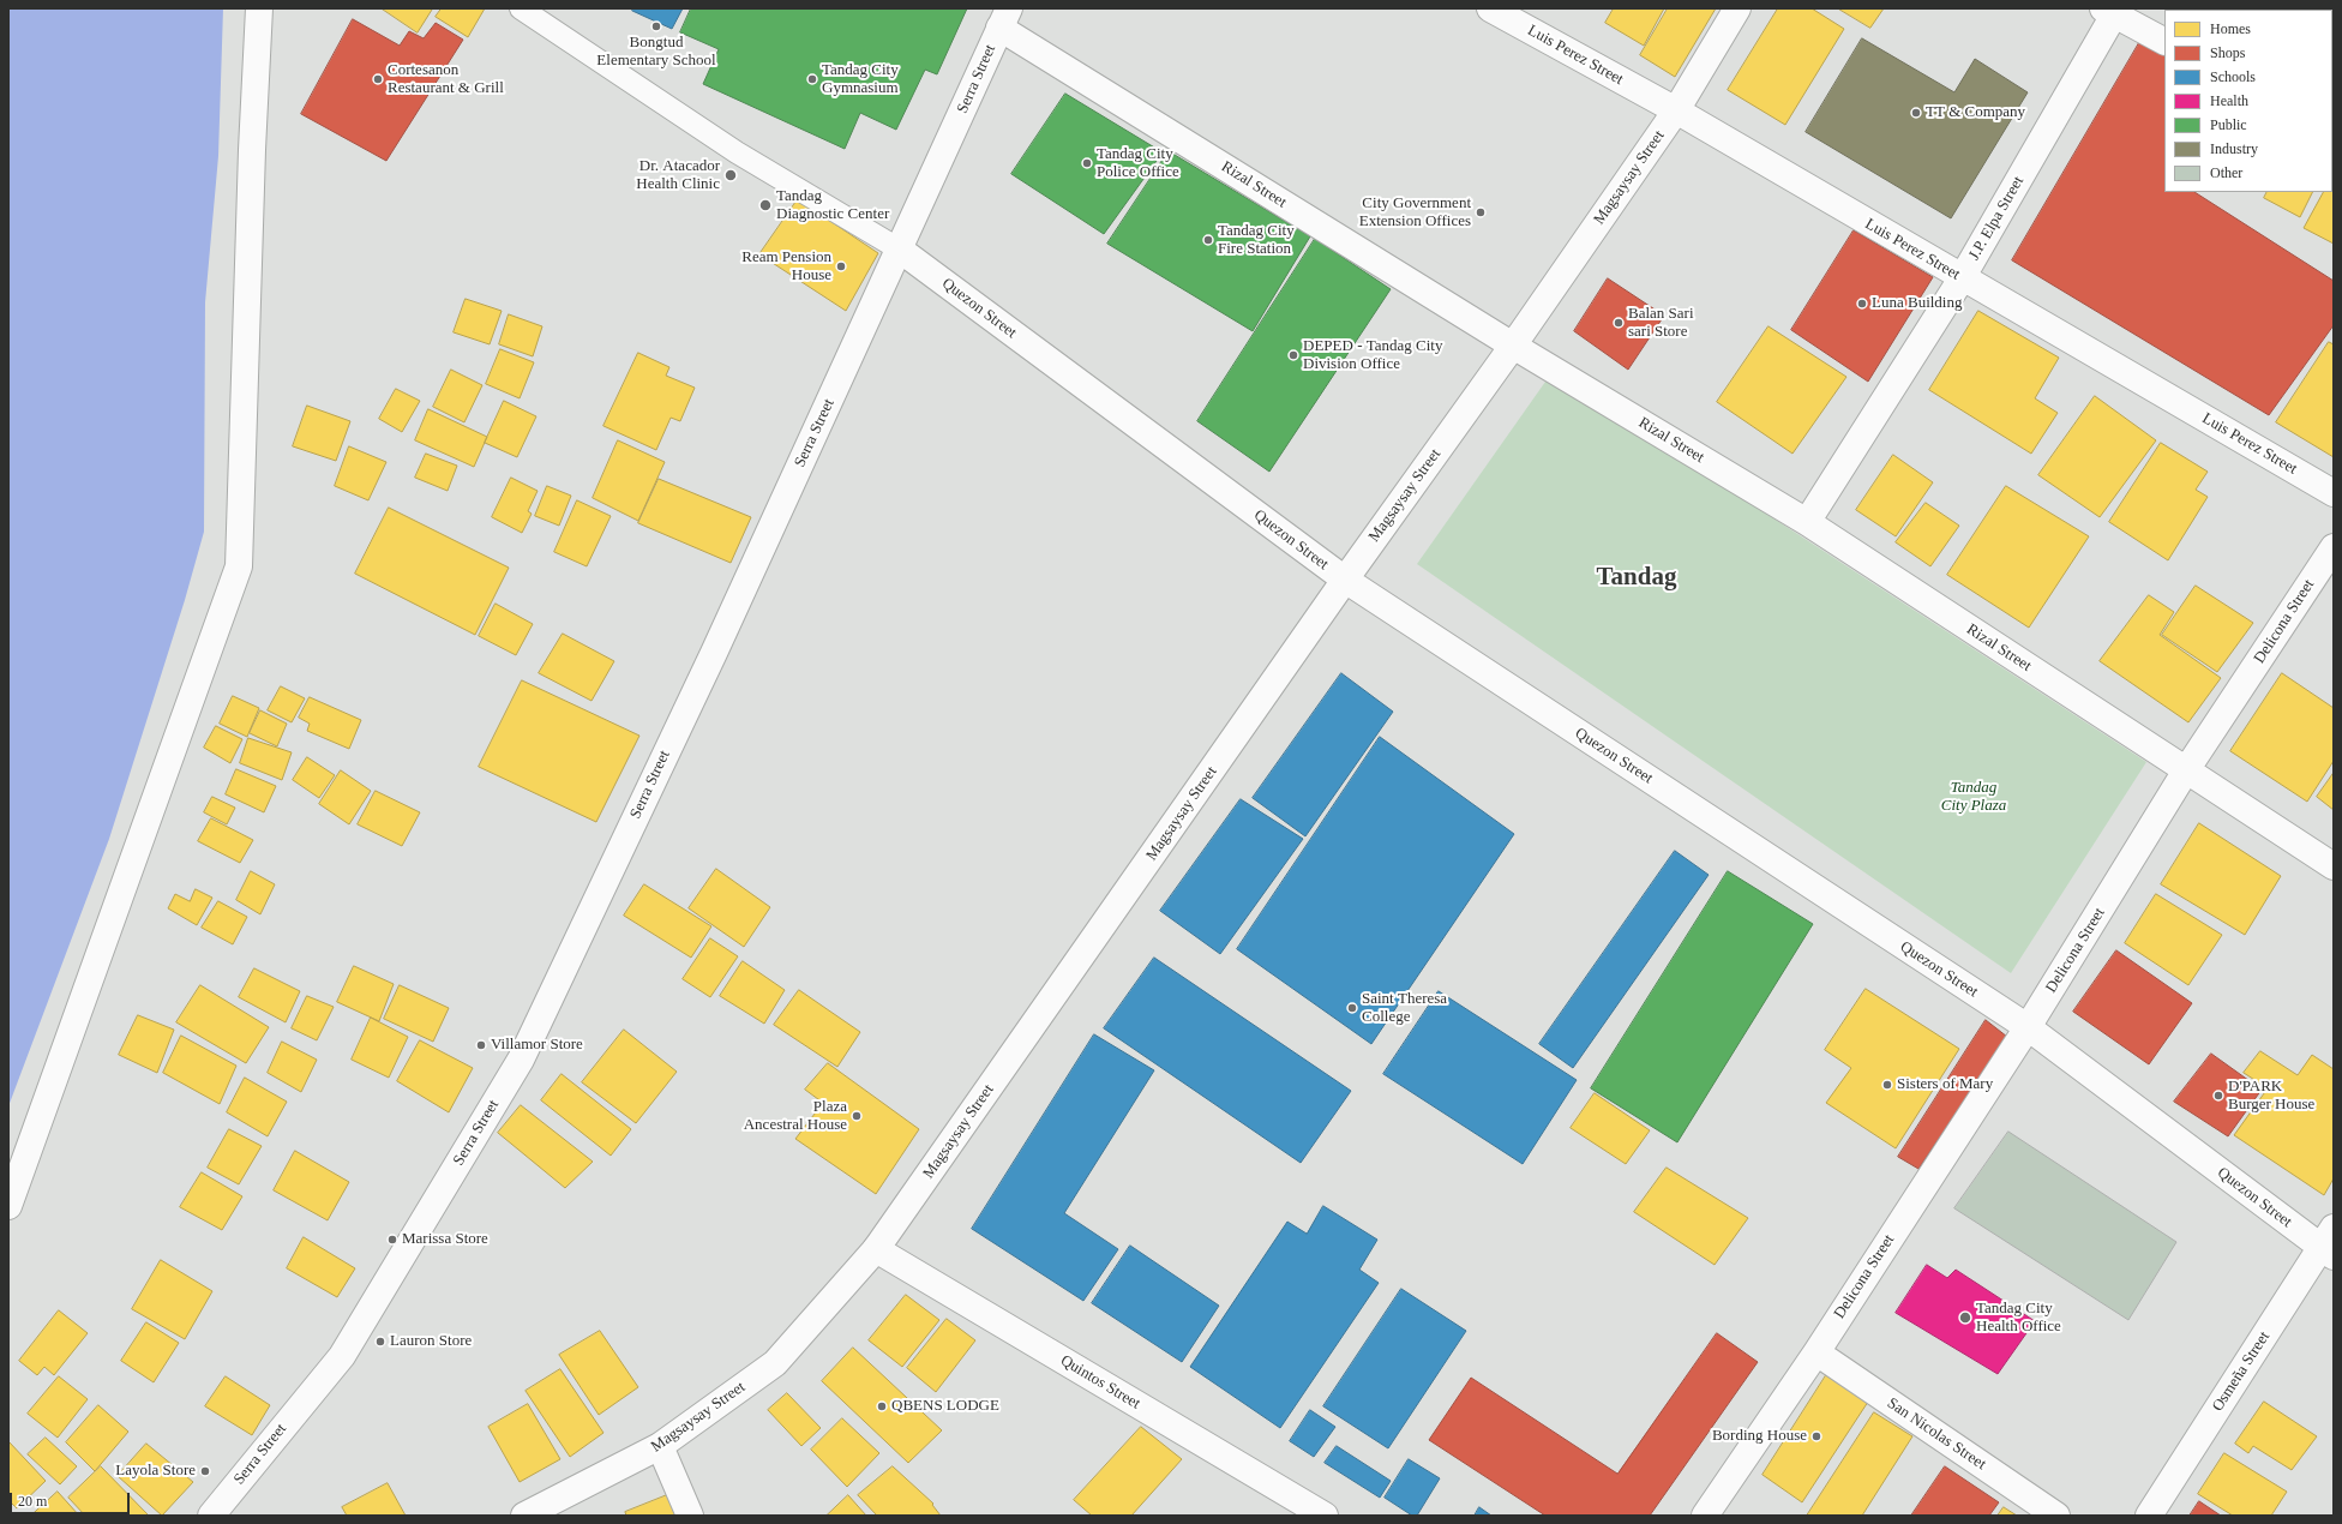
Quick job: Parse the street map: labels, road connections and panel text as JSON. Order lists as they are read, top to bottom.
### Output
{
  "streets": {
    "street": [
      "Luis Perez Street",
      "Serra Street",
      "Magsaysay Street",
      "Rizal Street",
      "J.P. Elpa Street",
      "Quezon Street",
      "Delicona Street",
      "Osmeña Street",
      "Quintos Street",
      "San Nicolas Street"
    ]
  },
  "crossings": [
    ["Luis Perez Street", "Magsaysay Street"],
    ["Luis Perez Street", "J.P. Elpa Street"],
    ["Serra Street", "Rizal Street"],
    ["Serra Street", "Quezon Street"],
    ["Magsaysay Street", "Rizal Street"],
    ["Magsaysay Street", "Quezon Street"],
    ["Magsaysay Street", "Quintos Street"],
    ["Rizal Street", "J.P. Elpa Street"],
    ["Rizal Street", "Delicona Street"],
    ["Quezon Street", "Delicona Street"],
    ["Quezon Street", "Osmeña Street"],
    ["Delicona Street", "San Nicolas Street"]
  ],
  "districts": ["Tandag"],
  "parks": ["Tandag City Plaza"],
  "places": [
    "Bongtud Elementary School",
    "Cortesanon Restaurant & Grill",
    "Tandag City Gymnasium",
    "TT & Company",
    "Tandag City Police Office",
    "Dr. Atacador Health Clinic",
    "Tandag Diagnostic Center",
    "City Government Extension Offices",
    "Tandag City Fire Station",
    "Ream Pension House",
    "Luna Building",
    "Balan Sari sari Store",
    "DEPED - Tandag City Division Office",
    "Saint Theresa College",
    "Villamor Store",
    "Sisters of Mary",
    "D'PARK Burger House",
    "Plaza Ancestral House",
    "Marissa Store",
    "Tandag City Health Office",
    "Lauron Store",
    "QBENS LODGE",
    "Bording House",
    "Layola Store"
  ],
  "legend": [
    "Homes",
    "Shops",
    "Schools",
    "Health",
    "Public",
    "Industry",
    "Other"
  ],
  "scale_bar": "20 m"
}
